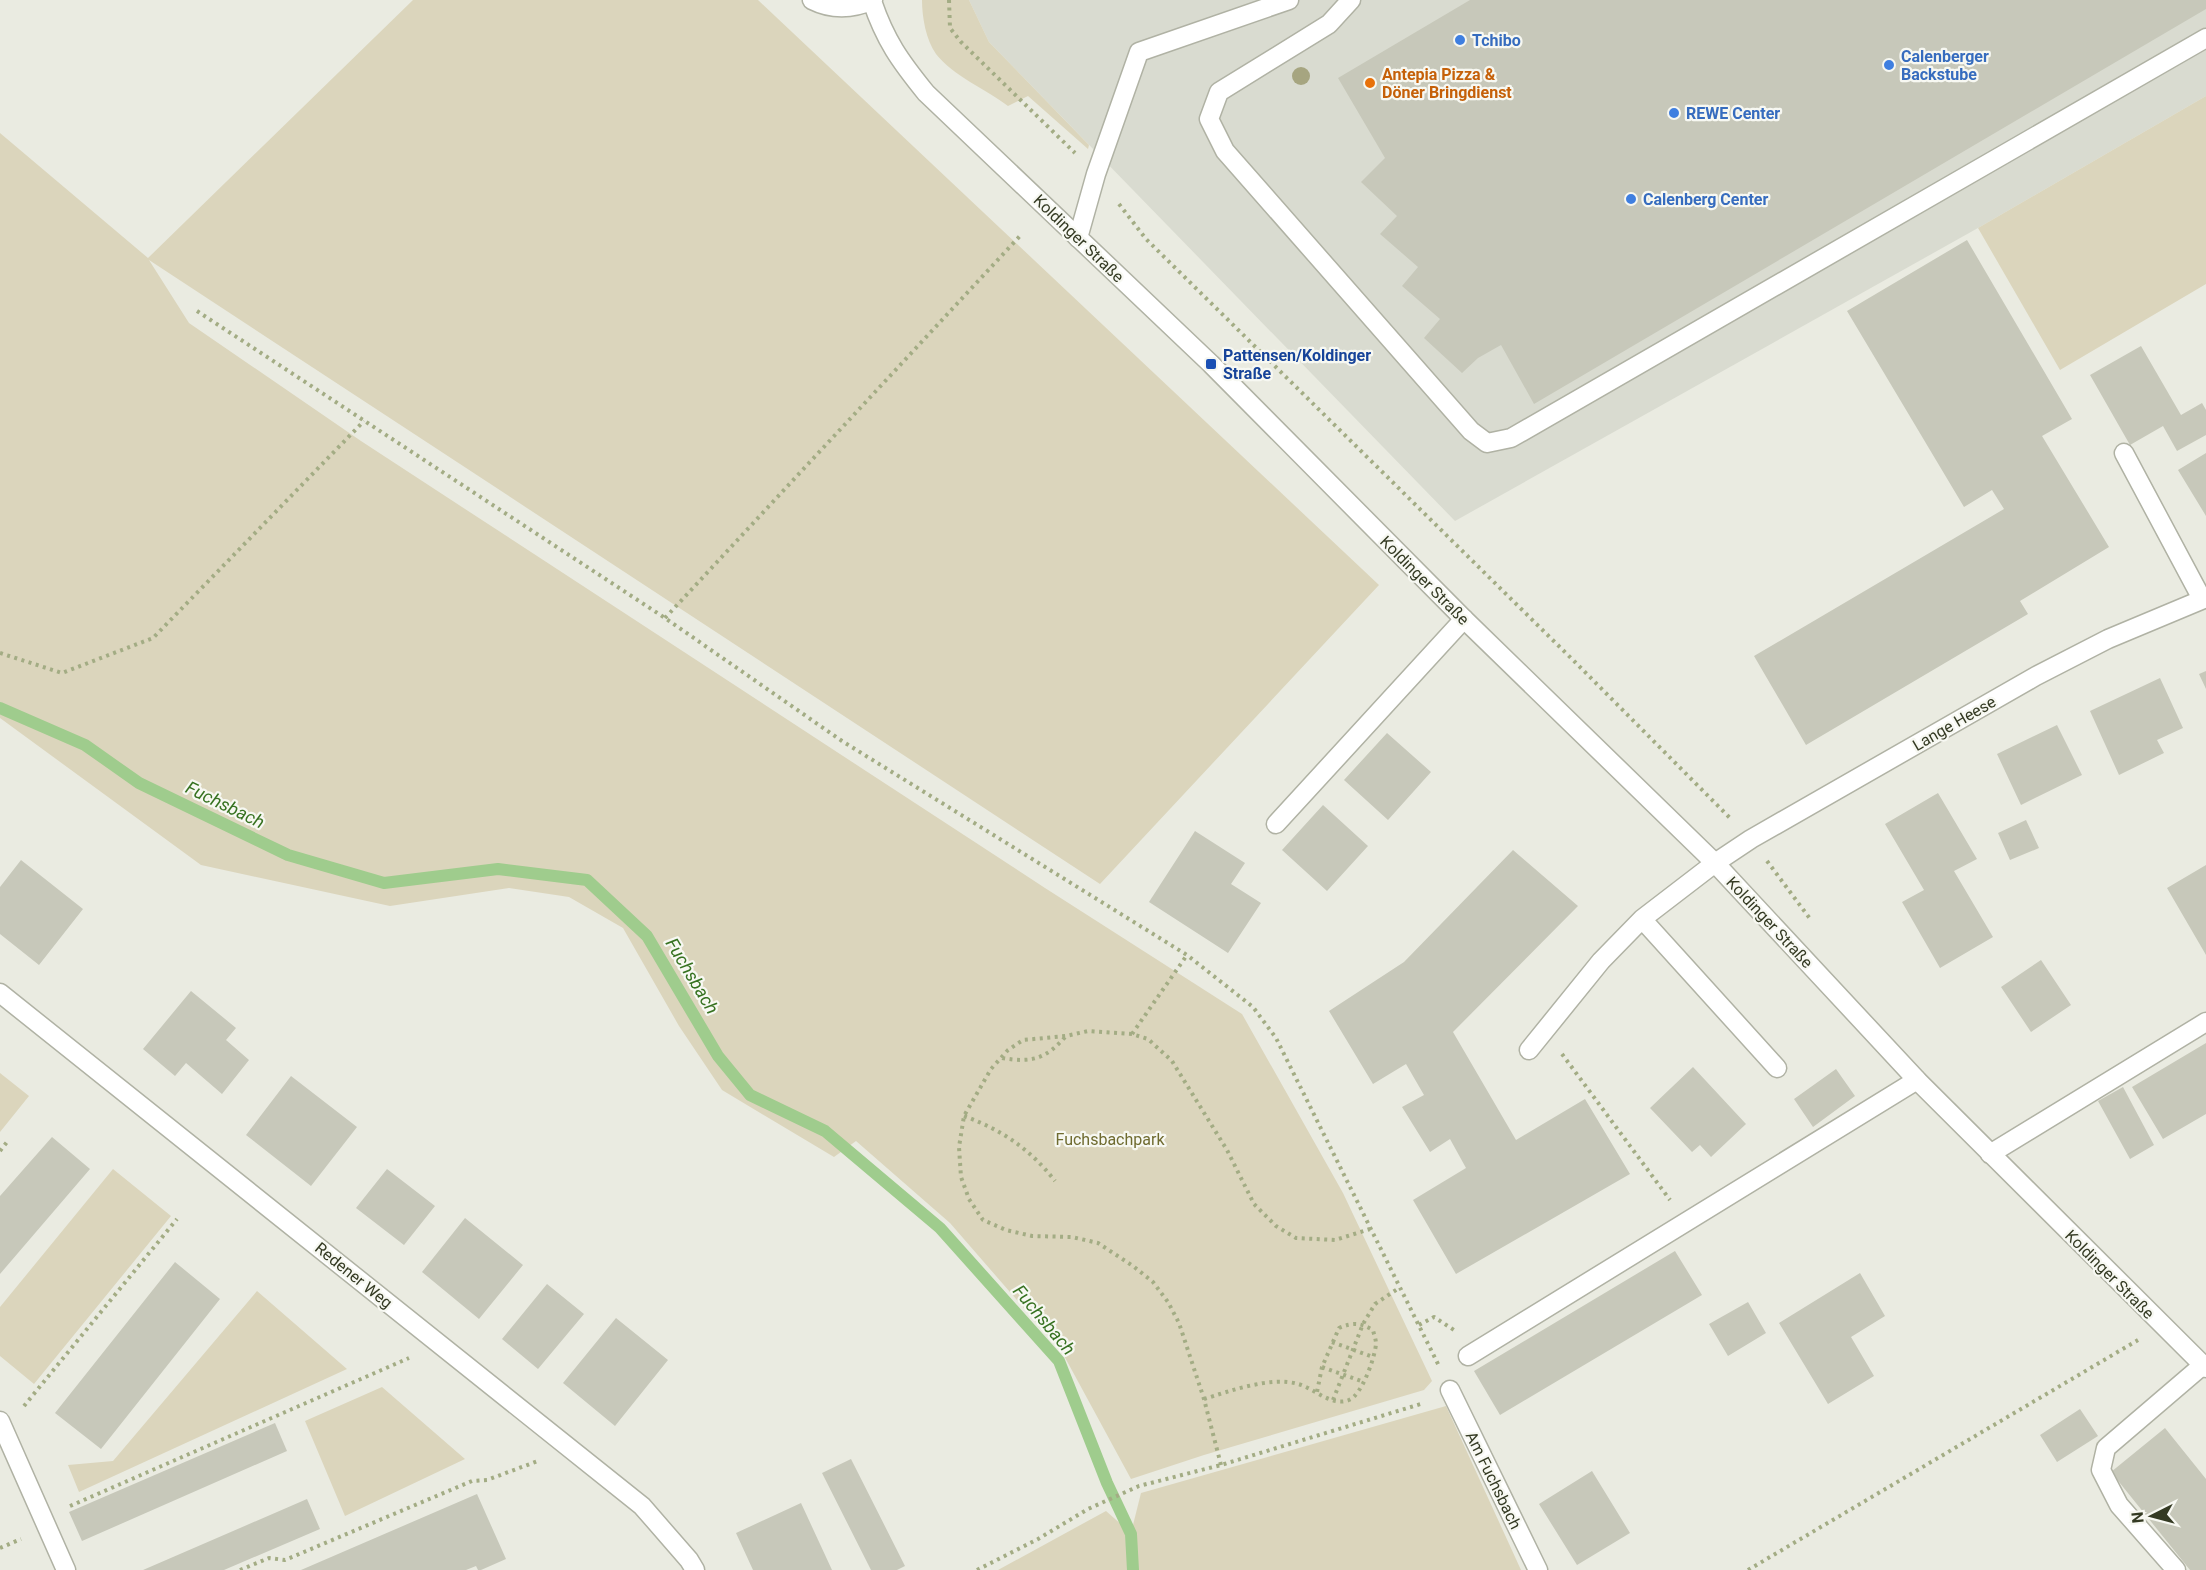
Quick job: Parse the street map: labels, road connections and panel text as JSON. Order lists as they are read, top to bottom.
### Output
{
  "streets": {
    "street": [
      "Koldinger Straße",
      "Lange Heese",
      "Redener Weg",
      "Am Fuchsbach"
    ]
  },
  "crossings": [
    ["Koldinger Straße", "Lange Heese"]
  ],
  "water": ["Fuchsbach"],
  "parks": ["Fuchsbachpark"],
  "places": {
    "other": [
      "Tchibo",
      "Calenberger Backstube",
      "Antepia Pizza & Döner Bringdienst",
      "REWE Center",
      "Calenberg Center"
    ],
    "transit": ["Pattensen/Koldinger Straße"]
  },
  "north": "left"
}
